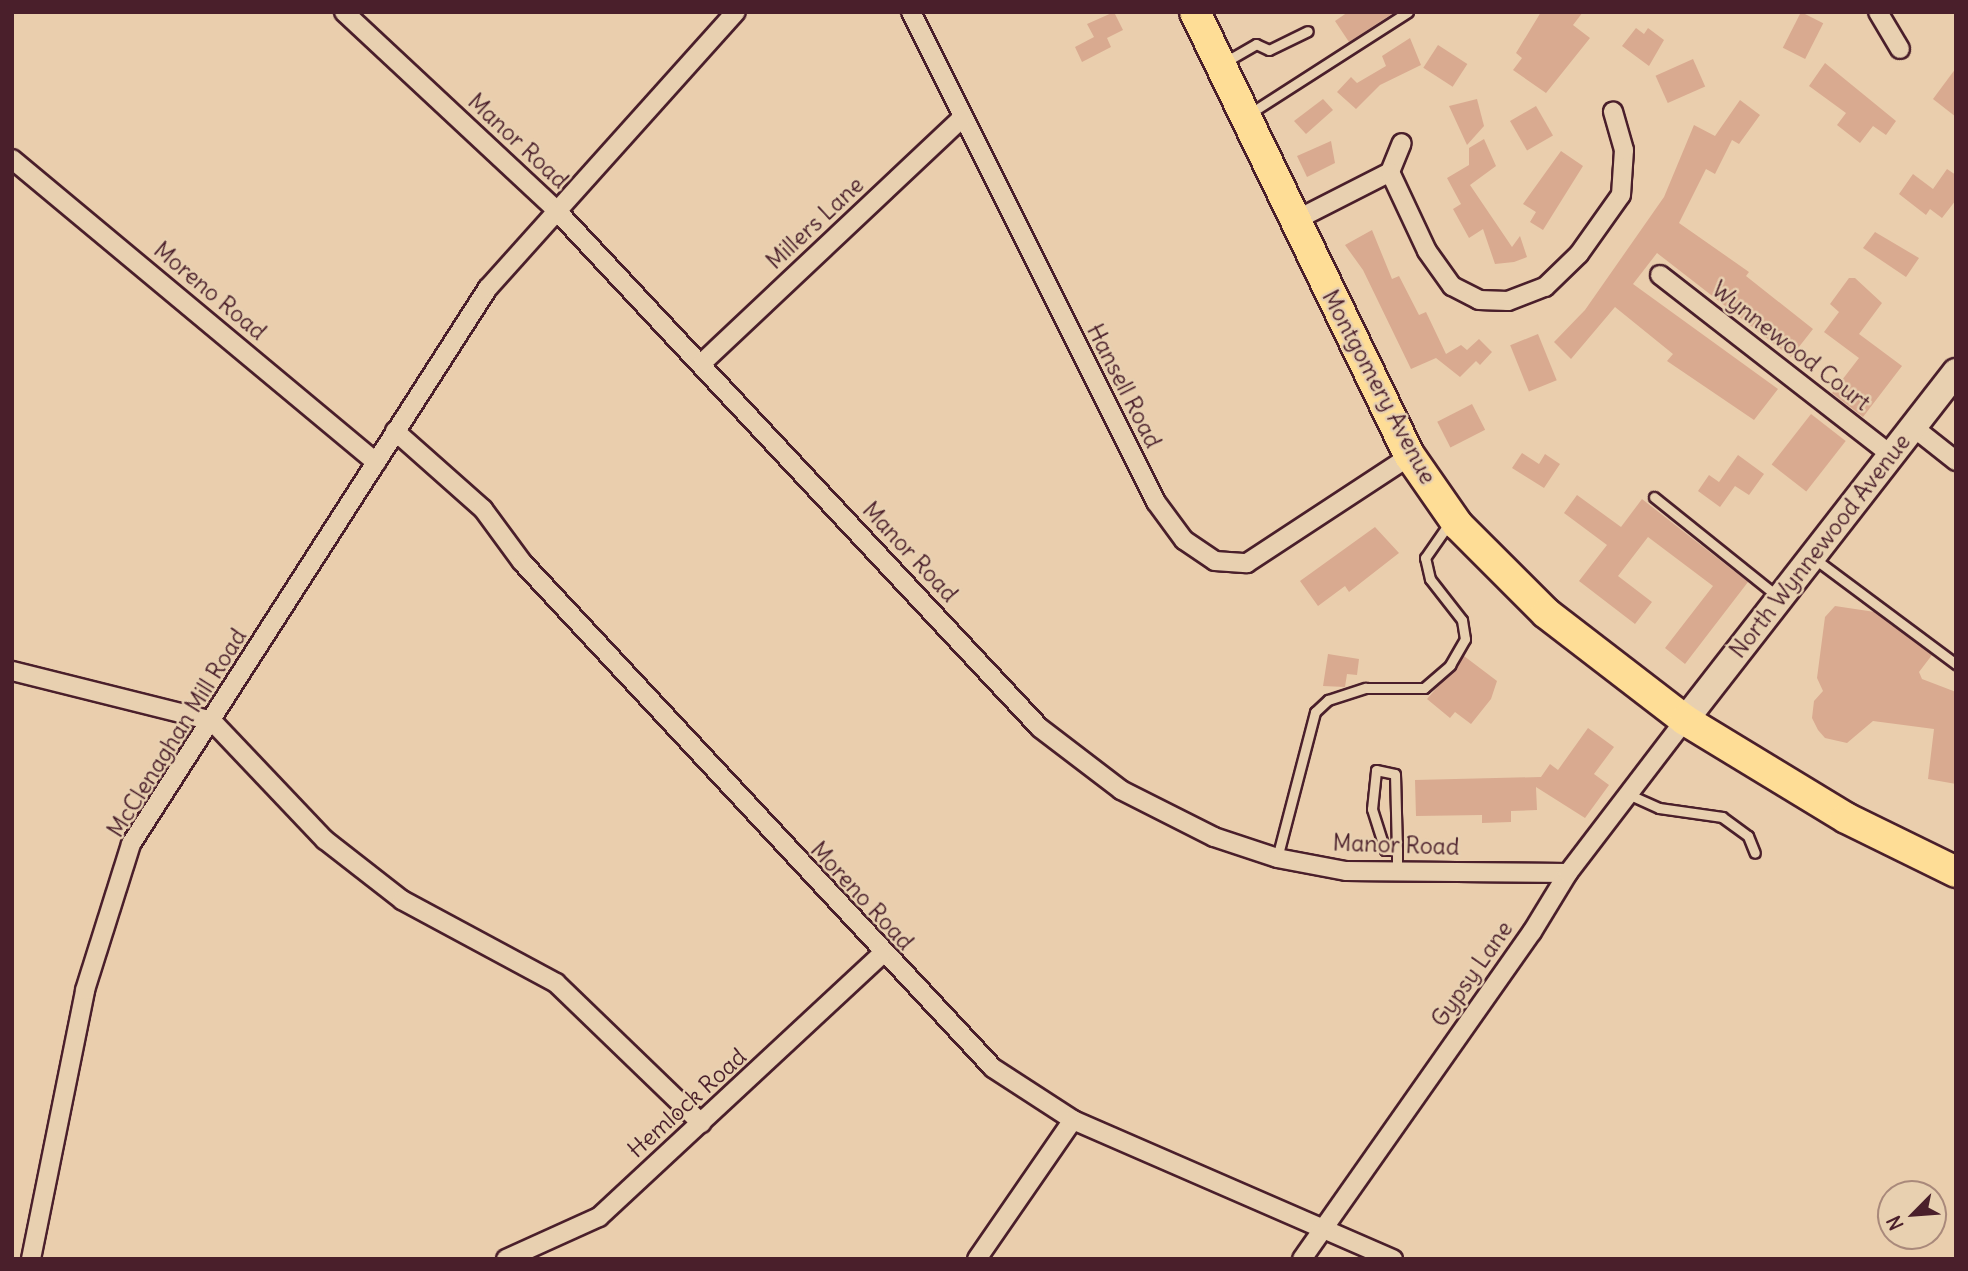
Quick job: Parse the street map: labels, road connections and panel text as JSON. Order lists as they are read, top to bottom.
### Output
{
  "streets": {
    "main road": ["Montgomery Avenue"],
    "street": [
      "Manor Road",
      "Millers Lane",
      "Moreno Road",
      "Wynnewood Court",
      "Hansell Road",
      "North Wynnewood Avenue",
      "McClenaghan Mill Road",
      "Gypsy Lane",
      "Hemlock Road"
    ]
  },
  "crossings": [
    ["Manor Road", "Millers Lane"],
    ["Manor Road", "Gypsy Lane"],
    ["Millers Lane", "Hansell Road"],
    ["Moreno Road", "McClenaghan Mill Road"],
    ["Moreno Road", "Gypsy Lane"],
    ["Moreno Road", "Hemlock Road"],
    ["Wynnewood Court", "North Wynnewood Avenue"],
    ["Hansell Road", "Montgomery Avenue"],
    ["Montgomery Avenue", "North Wynnewood Avenue"],
    ["Montgomery Avenue", "Gypsy Lane"],
    ["North Wynnewood Avenue", "Gypsy Lane"]
  ],
  "north": "bottom left"
}
